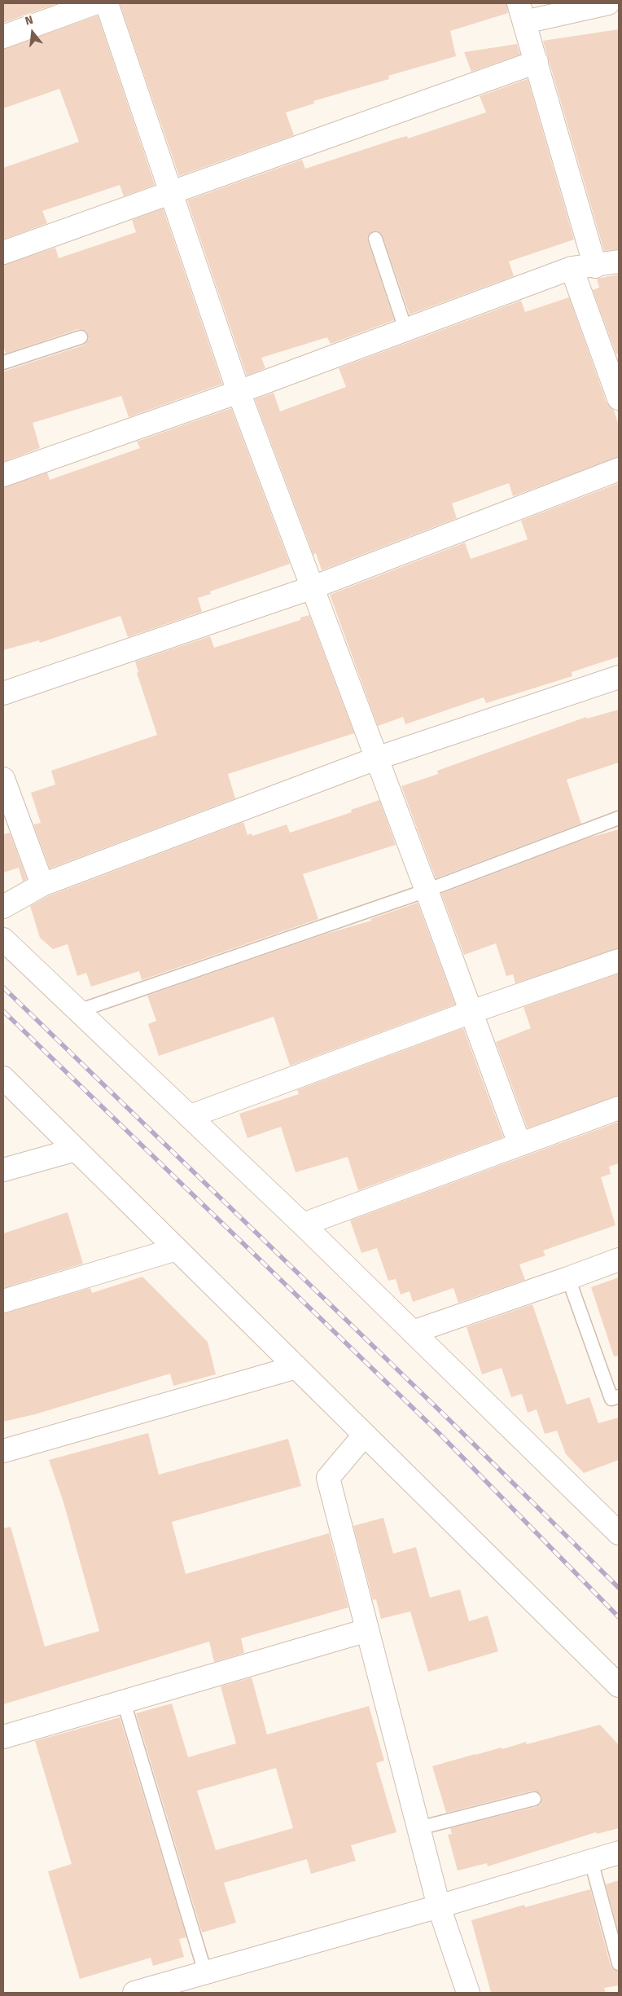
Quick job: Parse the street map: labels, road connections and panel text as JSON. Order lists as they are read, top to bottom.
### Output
{
  "north": "top"
}
